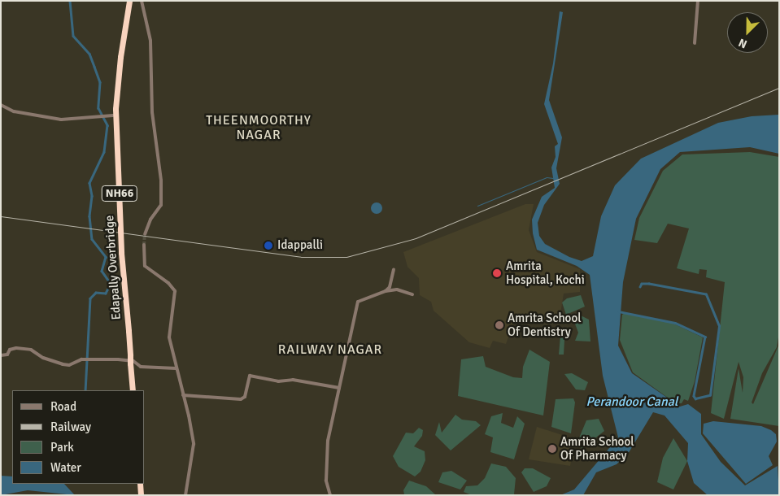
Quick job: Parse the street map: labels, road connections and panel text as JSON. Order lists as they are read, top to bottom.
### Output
{
  "streets": {
    "highway": ["NH66", "Edapally Overbridge"]
  },
  "districts": ["THEENMOORTHY NAGAR", "RAILWAY NAGAR"],
  "water": ["Perandoor Canal"],
  "places": [
    "Idappalli",
    "Amrita Hospital, Kochi",
    "Amrita School Of Dentistry",
    "Amrita School Of Pharmacy"
  ],
  "legend": [
    "Road",
    "Railway",
    "Park",
    "Water"
  ],
  "north": "bottom left"
}
